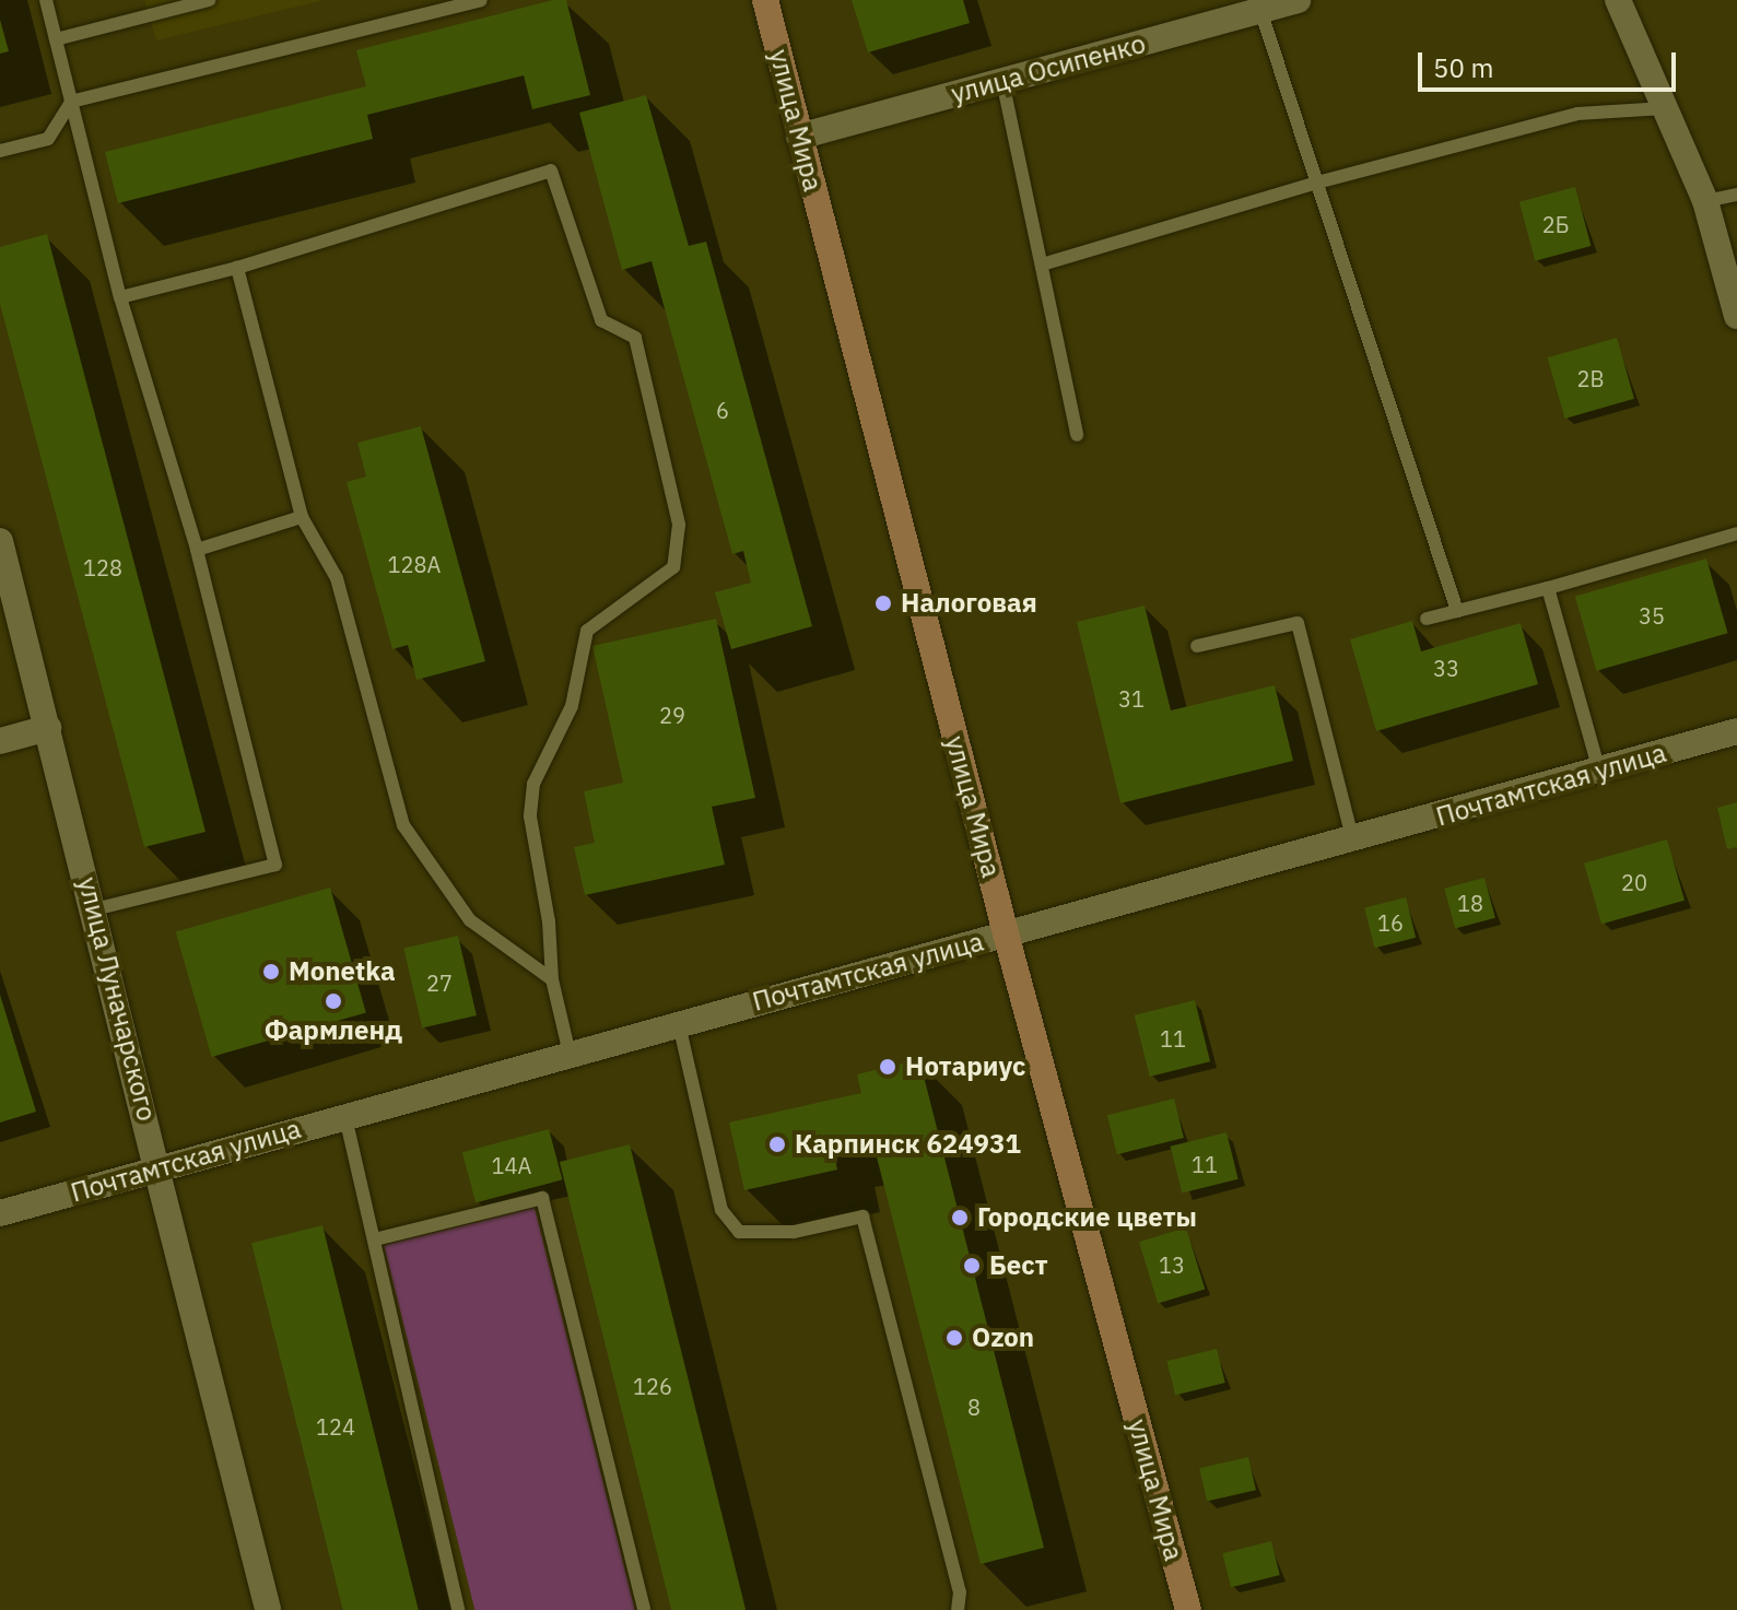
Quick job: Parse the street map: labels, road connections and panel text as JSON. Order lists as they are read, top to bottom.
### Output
{
  "streets": {
    "main road": ["улица Мира"],
    "street": ["улица Осипенко", "Почтамтская улица", "улица Луначарского"]
  },
  "crossings": [
    ["улица Осипенко", "улица Мира"],
    ["улица Мира", "Почтамтская улица"],
    ["Почтамтская улица", "улица Луначарского"]
  ],
  "places": [
    "Налоговая",
    "Monetka",
    "Фармленд",
    "Нотариус",
    "Карпинск 624931",
    "Городские цветы",
    "Бест",
    "Ozon"
  ],
  "house_numbers": [
    "2Б",
    "2В",
    "6",
    "128А",
    "128",
    "35",
    "33",
    "31",
    "29",
    "20",
    "18",
    "16",
    "27",
    "11",
    "11",
    "14А",
    "13",
    "126",
    "8",
    "124"
  ],
  "scale_bar": "50 m"
}
